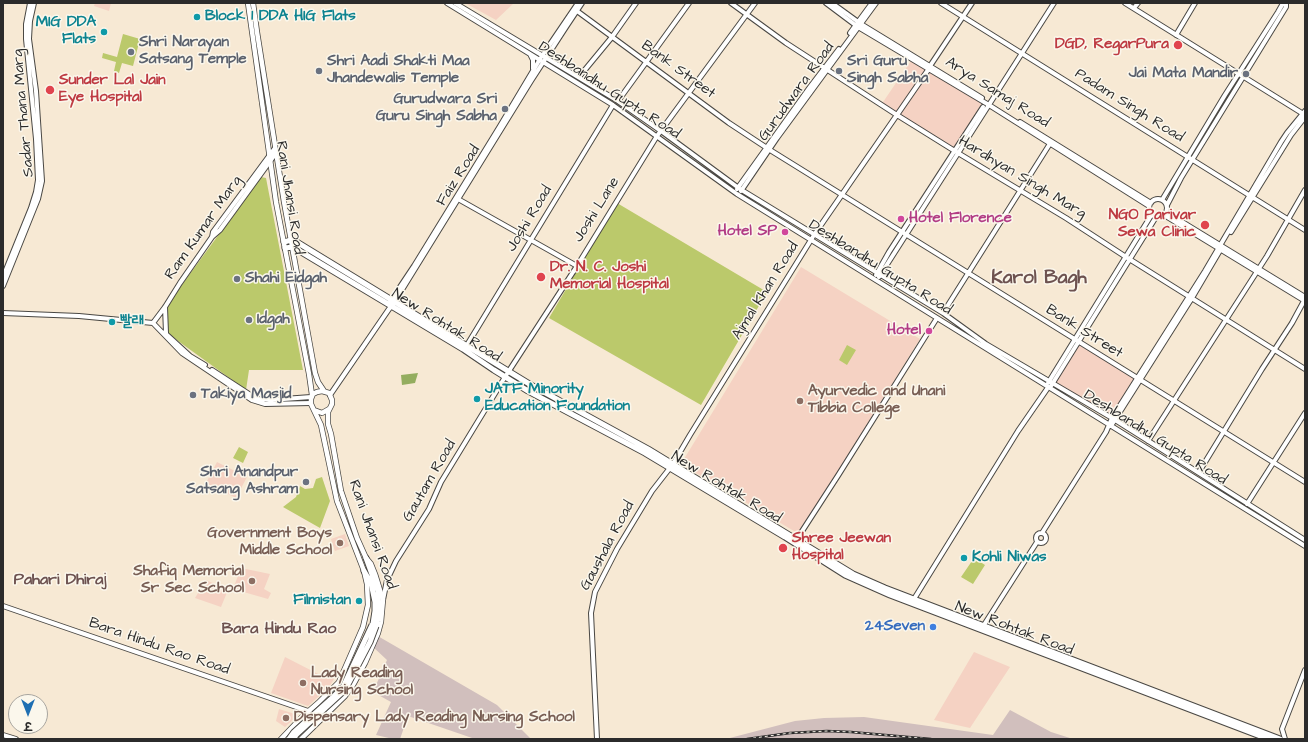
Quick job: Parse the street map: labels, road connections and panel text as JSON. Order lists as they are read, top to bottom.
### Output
{
  "streets": {
    "main road": ["Rani Jhansi Road", "New Rohtak Road"],
    "street": [
      "Bank Street",
      "Deshbandhu Gupta Road",
      "Gurudwara Road",
      "Arya Samaj Road",
      "Padam Singh Road",
      "Sadar Thana Marg",
      "Faiz Road",
      "Hardhyan Singh Marg",
      "Joshi Lane",
      "Joshi Road",
      "Ram Kumar Marg",
      "Ajmal Khan Road",
      "Gautam Road",
      "Gaushala Road",
      "Bara Hindu Rao Road"
    ]
  },
  "crossings": [
    ["Bank Street", "Gurudwara Road"],
    ["Bank Street", "Joshi Lane"],
    ["Bank Street", "Ajmal Khan Road"],
    ["Deshbandhu Gupta Road", "Gurudwara Road"],
    ["Deshbandhu Gupta Road", "Faiz Road"],
    ["Deshbandhu Gupta Road", "Joshi Lane"],
    ["Deshbandhu Gupta Road", "Joshi Road"],
    ["Deshbandhu Gupta Road", "Ajmal Khan Road"],
    ["Gurudwara Road", "Arya Samaj Road"],
    ["Gurudwara Road", "Hardhyan Singh Marg"],
    ["Arya Samaj Road", "Ajmal Khan Road"],
    ["Padam Singh Road", "Ajmal Khan Road"],
    ["Hardhyan Singh Marg", "Joshi Lane"],
    ["Hardhyan Singh Marg", "Ajmal Khan Road"],
    ["Rani Jhansi Road", "Ram Kumar Marg"],
    ["Rani Jhansi Road", "New Rohtak Road"],
    ["Rani Jhansi Road", "Gautam Road"],
    ["Rani Jhansi Road", "Bara Hindu Rao Road"],
    ["Joshi Lane", "New Rohtak Road"],
    ["Joshi Lane", "Gautam Road"],
    ["Joshi Road", "New Rohtak Road"],
    ["Ajmal Khan Road", "New Rohtak Road"],
    ["Ajmal Khan Road", "Gaushala Road"],
    ["New Rohtak Road", "Gautam Road"],
    ["New Rohtak Road", "Gaushala Road"]
  ],
  "districts": ["Karol Bagh", "Pahari Dhiraj", "Bara Hindu Rao"],
  "places": [
    "Block 1 DDA HIG Flats",
    "MIG DDA Flats",
    "DGD, RegarPura",
    "Shri Narayan Satsang Temple",
    "Shri Aadi Shakti Maa Jhandewalis Temple",
    "Sri Guru Singh Sabha",
    "Jai Mata Mandir",
    "Sunder Lal Jain Eye Hospital",
    "Gurudwara Sri Guru Singh Sabha",
    "Hotel Florence",
    "NGO Parivar Sewa Clinic",
    "Hotel SP",
    "Dr. N. C. Joshi Memorial Hospital",
    "Shahi Eidgah",
    "Idgah",
    "빨래",
    "Hotel",
    "Takiya Masjid",
    "JATF Minority Education Foundation",
    "Ayurvedic and Unani Tibbia College",
    "Shri Anandpur Satsang Ashram",
    "Government Boys Middle School",
    "Shree Jeewan Hospital",
    "Kohli Niwas",
    "Shafiq Memorial Sr Sec School",
    "Filmistan",
    "24Seven",
    "Lady Reading Nursing School",
    "Dispensary Lady Reading Nursing School"
  ],
  "north": "bottom"
}
